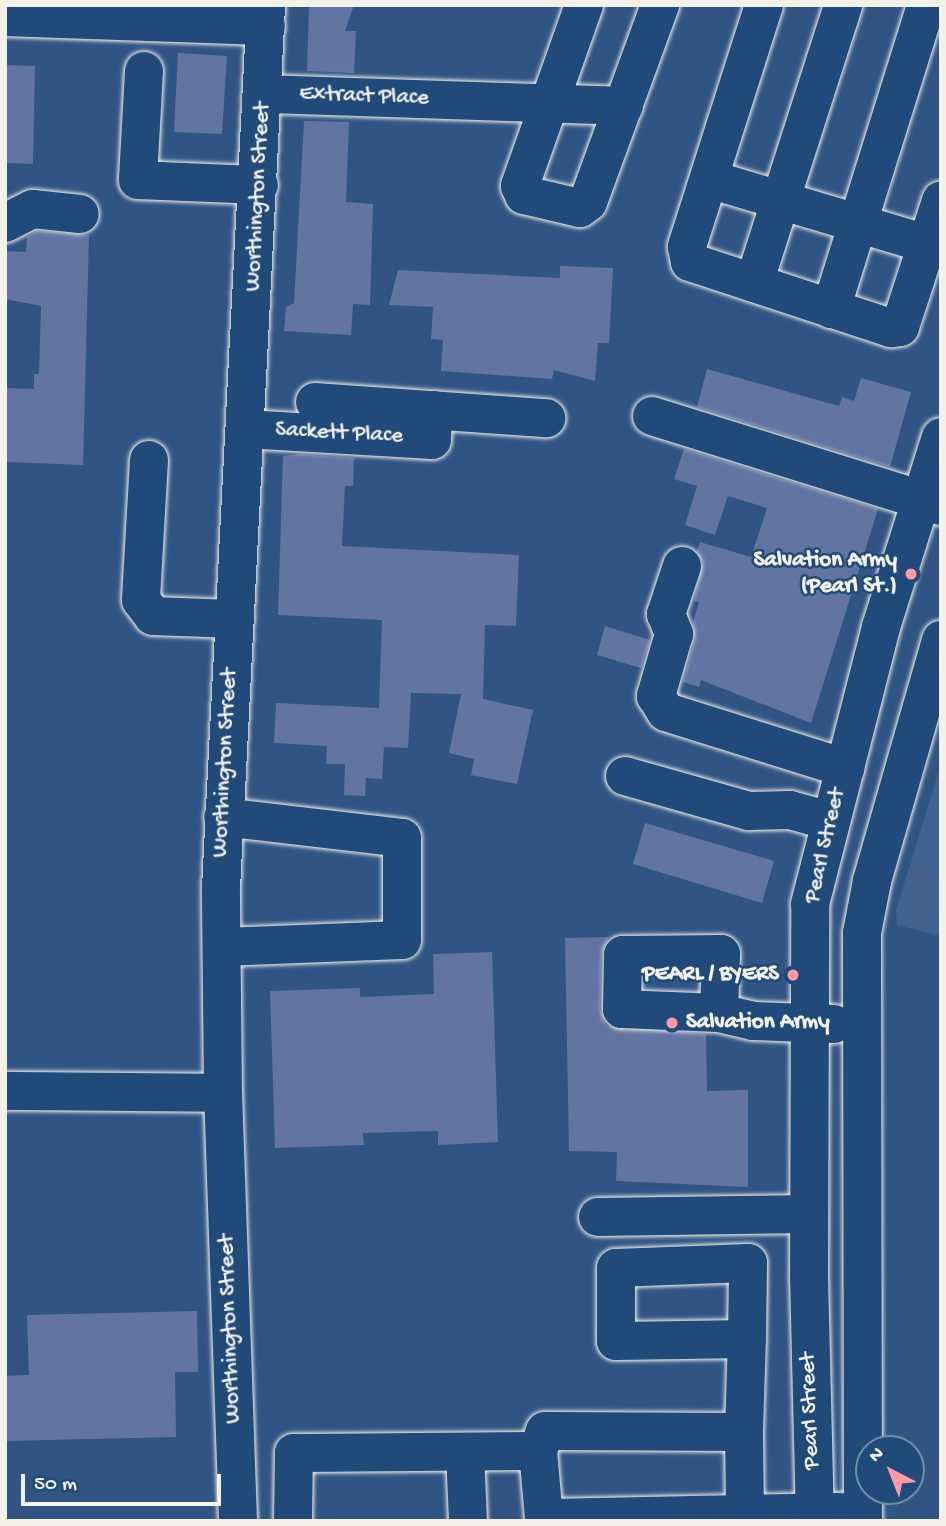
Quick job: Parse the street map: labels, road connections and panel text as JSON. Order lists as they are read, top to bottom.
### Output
{
  "streets": {
    "street": [
      "Extract Place",
      "Worthington Street",
      "Sackett Place",
      "Pearl Street"
    ]
  },
  "crossings": [
    ["Extract Place", "Worthington Street"],
    ["Worthington Street", "Sackett Place"]
  ],
  "places": ["Salvation Army (Pearl St.)", "PEARL / BYERS", "Salvation Army"],
  "scale_bar": "50 m",
  "north": "top left"
}
